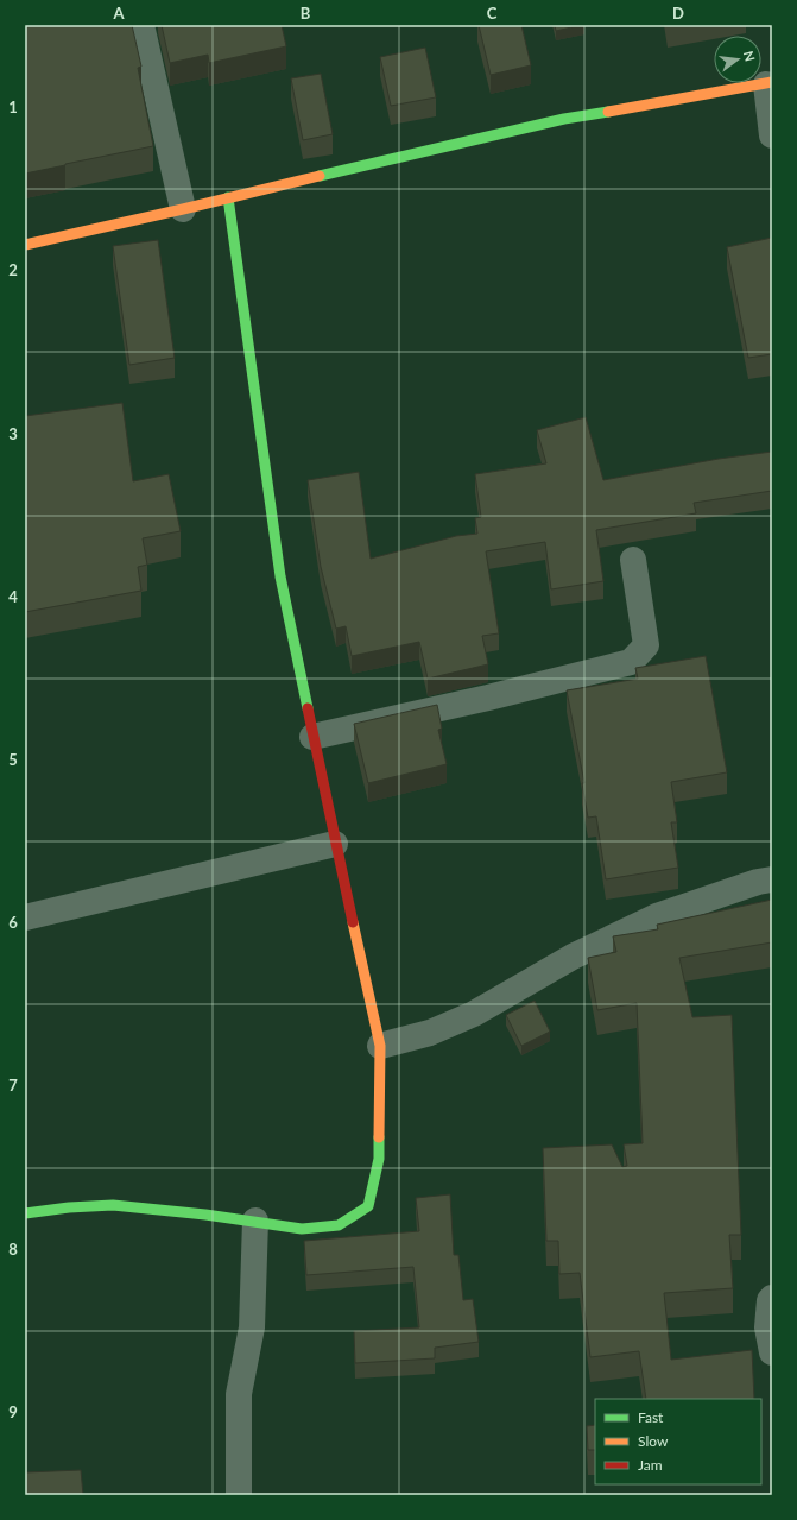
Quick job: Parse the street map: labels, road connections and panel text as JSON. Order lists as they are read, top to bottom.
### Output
{
  "legend": ["Fast", "Slow", "Jam"],
  "north": "right",
  "grid": {
    "columns": [
      "A",
      "B",
      "C",
      "D"
    ],
    "rows": [
      "1",
      "2",
      "3",
      "4",
      "5",
      "6",
      "7",
      "8",
      "9"
    ]
  }
}
